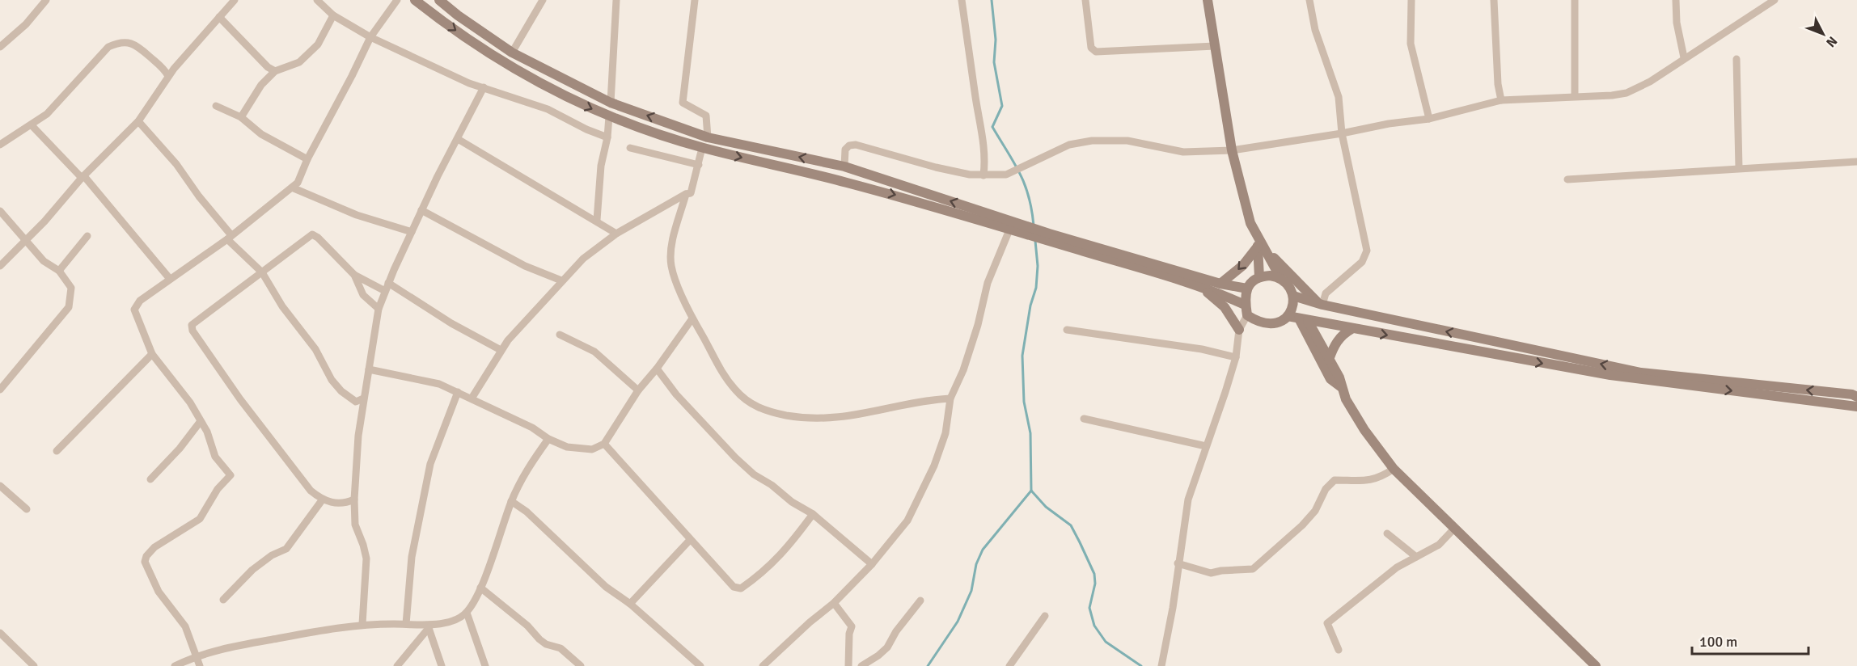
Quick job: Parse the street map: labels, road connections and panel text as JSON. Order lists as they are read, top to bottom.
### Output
{
  "scale_bar": "100 m",
  "north": "bottom right"
}
